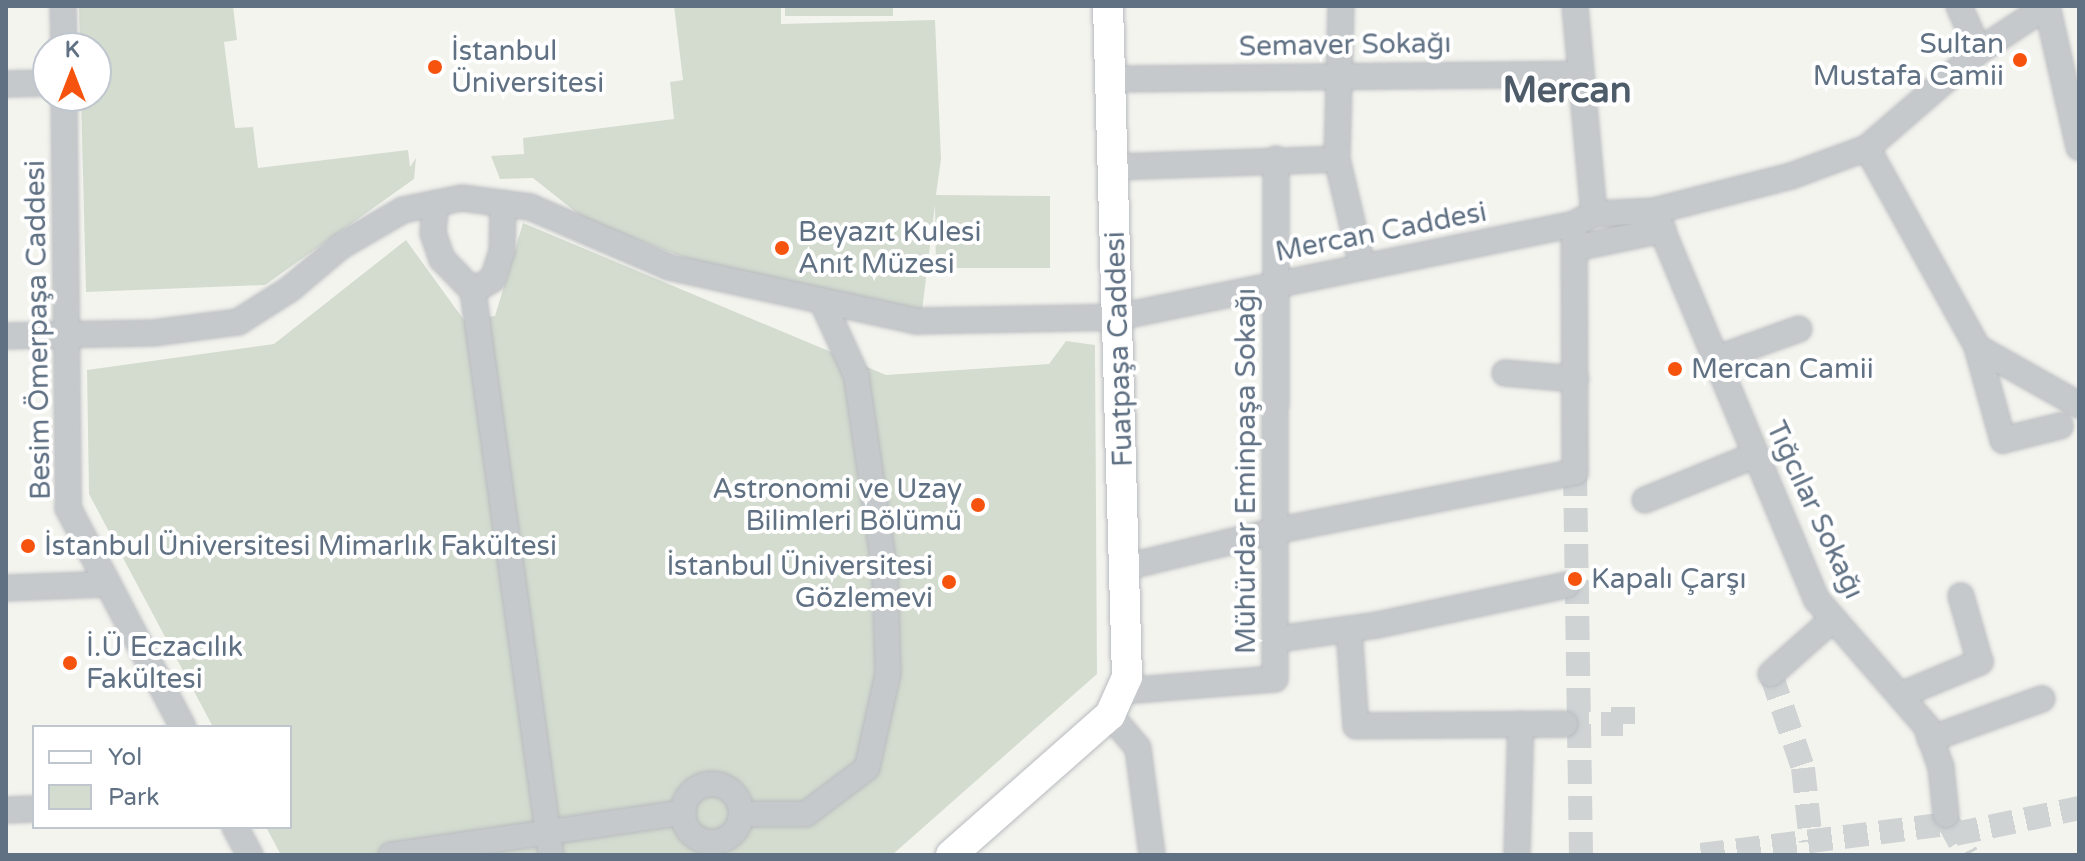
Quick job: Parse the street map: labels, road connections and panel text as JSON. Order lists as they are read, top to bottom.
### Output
{
  "streets": {
    "main road": ["Fuatpaşa Caddesi"],
    "street": [
      "Semaver Sokağı",
      "Mercan Caddesi",
      "Besim Ömerpaşa Caddesi",
      "Mühürdar Eminpaşa Sokağı",
      "Tığcılar Sokağı"
    ]
  },
  "crossings": [
    ["Semaver Sokağı", "Fuatpaşa Caddesi"],
    ["Mercan Caddesi", "Besim Ömerpaşa Caddesi"],
    ["Mercan Caddesi", "Fuatpaşa Caddesi"],
    ["Mercan Caddesi", "Mühürdar Eminpaşa Sokağı"],
    ["Mercan Caddesi", "Tığcılar Sokağı"],
    ["Fuatpaşa Caddesi", "Mühürdar Eminpaşa Sokağı"]
  ],
  "districts": ["Mercan"],
  "places": [
    "Sultan Mustafa Camii",
    "İstanbul Üniversitesi",
    "Beyazıt Kulesi Anıt Müzesi",
    "Mercan Camii",
    "Astronomi ve Uzay Bilimleri Bölümü",
    "İstanbul Üniversitesi Mimarlık Fakültesi",
    "Kapalı Çarşı",
    "İstanbul Üniversitesi Gözlemevi",
    "İ.Ü Eczacılık Fakültesi"
  ],
  "legend": ["Yol", "Park"],
  "north": "top"
}
